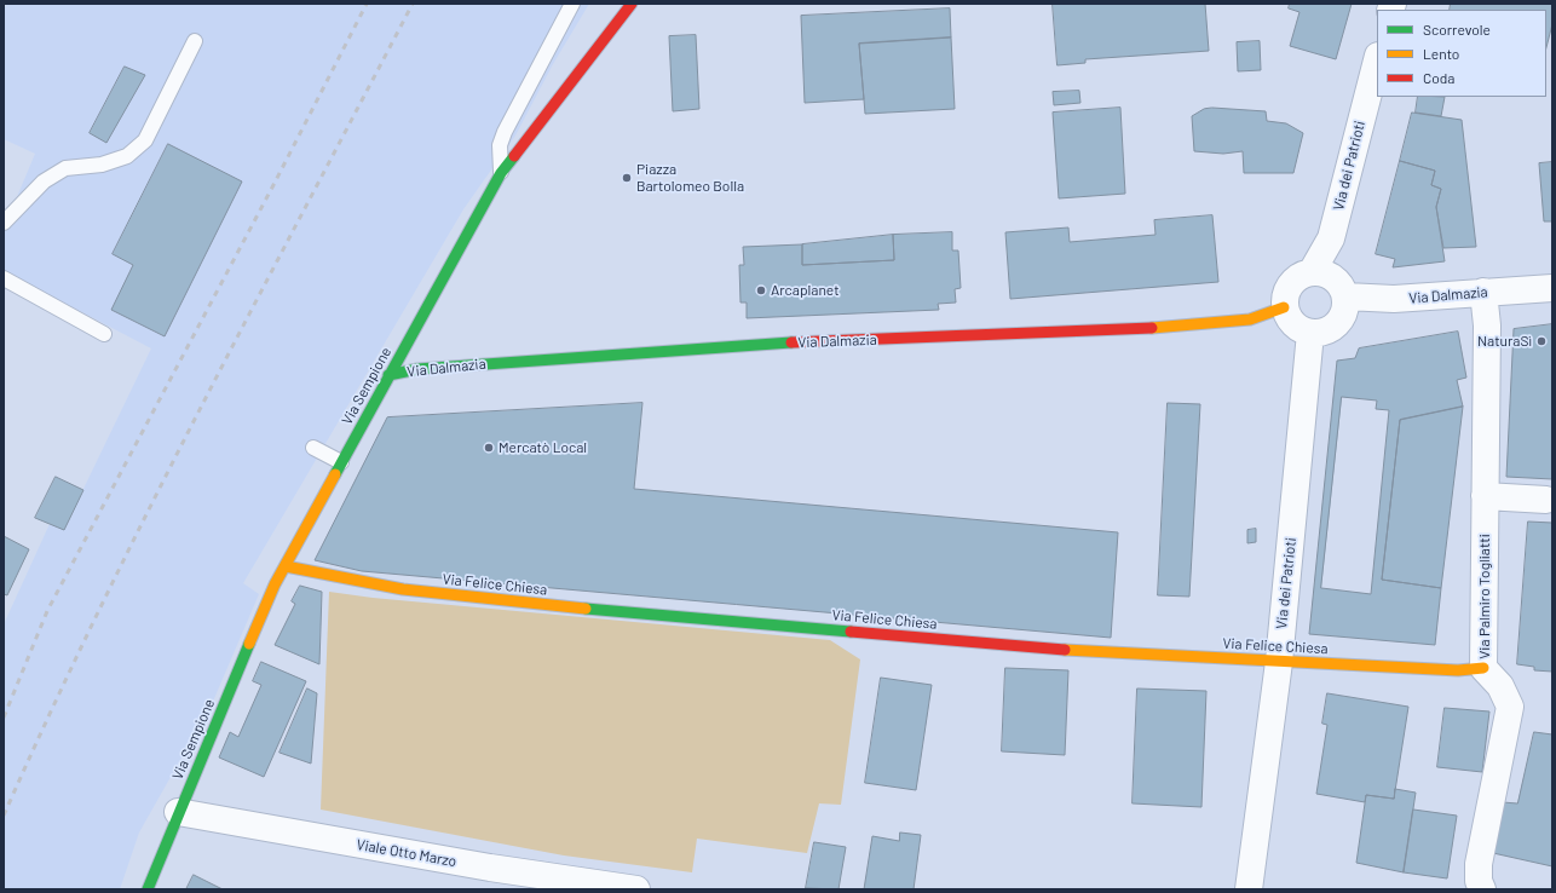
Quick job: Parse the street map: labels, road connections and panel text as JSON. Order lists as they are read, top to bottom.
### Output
{
  "streets": {
    "street": [
      "Via dei Patrioti",
      "Via Dalmazia",
      "Via Sempione",
      "Via Felice Chiesa",
      "Via Palmiro Togliatti",
      "Viale Otto Marzo"
    ]
  },
  "crossings": [
    ["Via dei Patrioti", "Via Dalmazia"],
    ["Via dei Patrioti", "Via Felice Chiesa"],
    ["Via Dalmazia", "Via Sempione"],
    ["Via Dalmazia", "Via Palmiro Togliatti"],
    ["Via Sempione", "Via Felice Chiesa"],
    ["Via Sempione", "Viale Otto Marzo"],
    ["Via Felice Chiesa", "Via Palmiro Togliatti"]
  ],
  "places": [
    "Piazza Bartolomeo Bolla",
    "Arcaplanet",
    "NaturaSì",
    "Mercatò Local"
  ],
  "legend": ["Scorrevole", "Lento", "Coda"]
}
